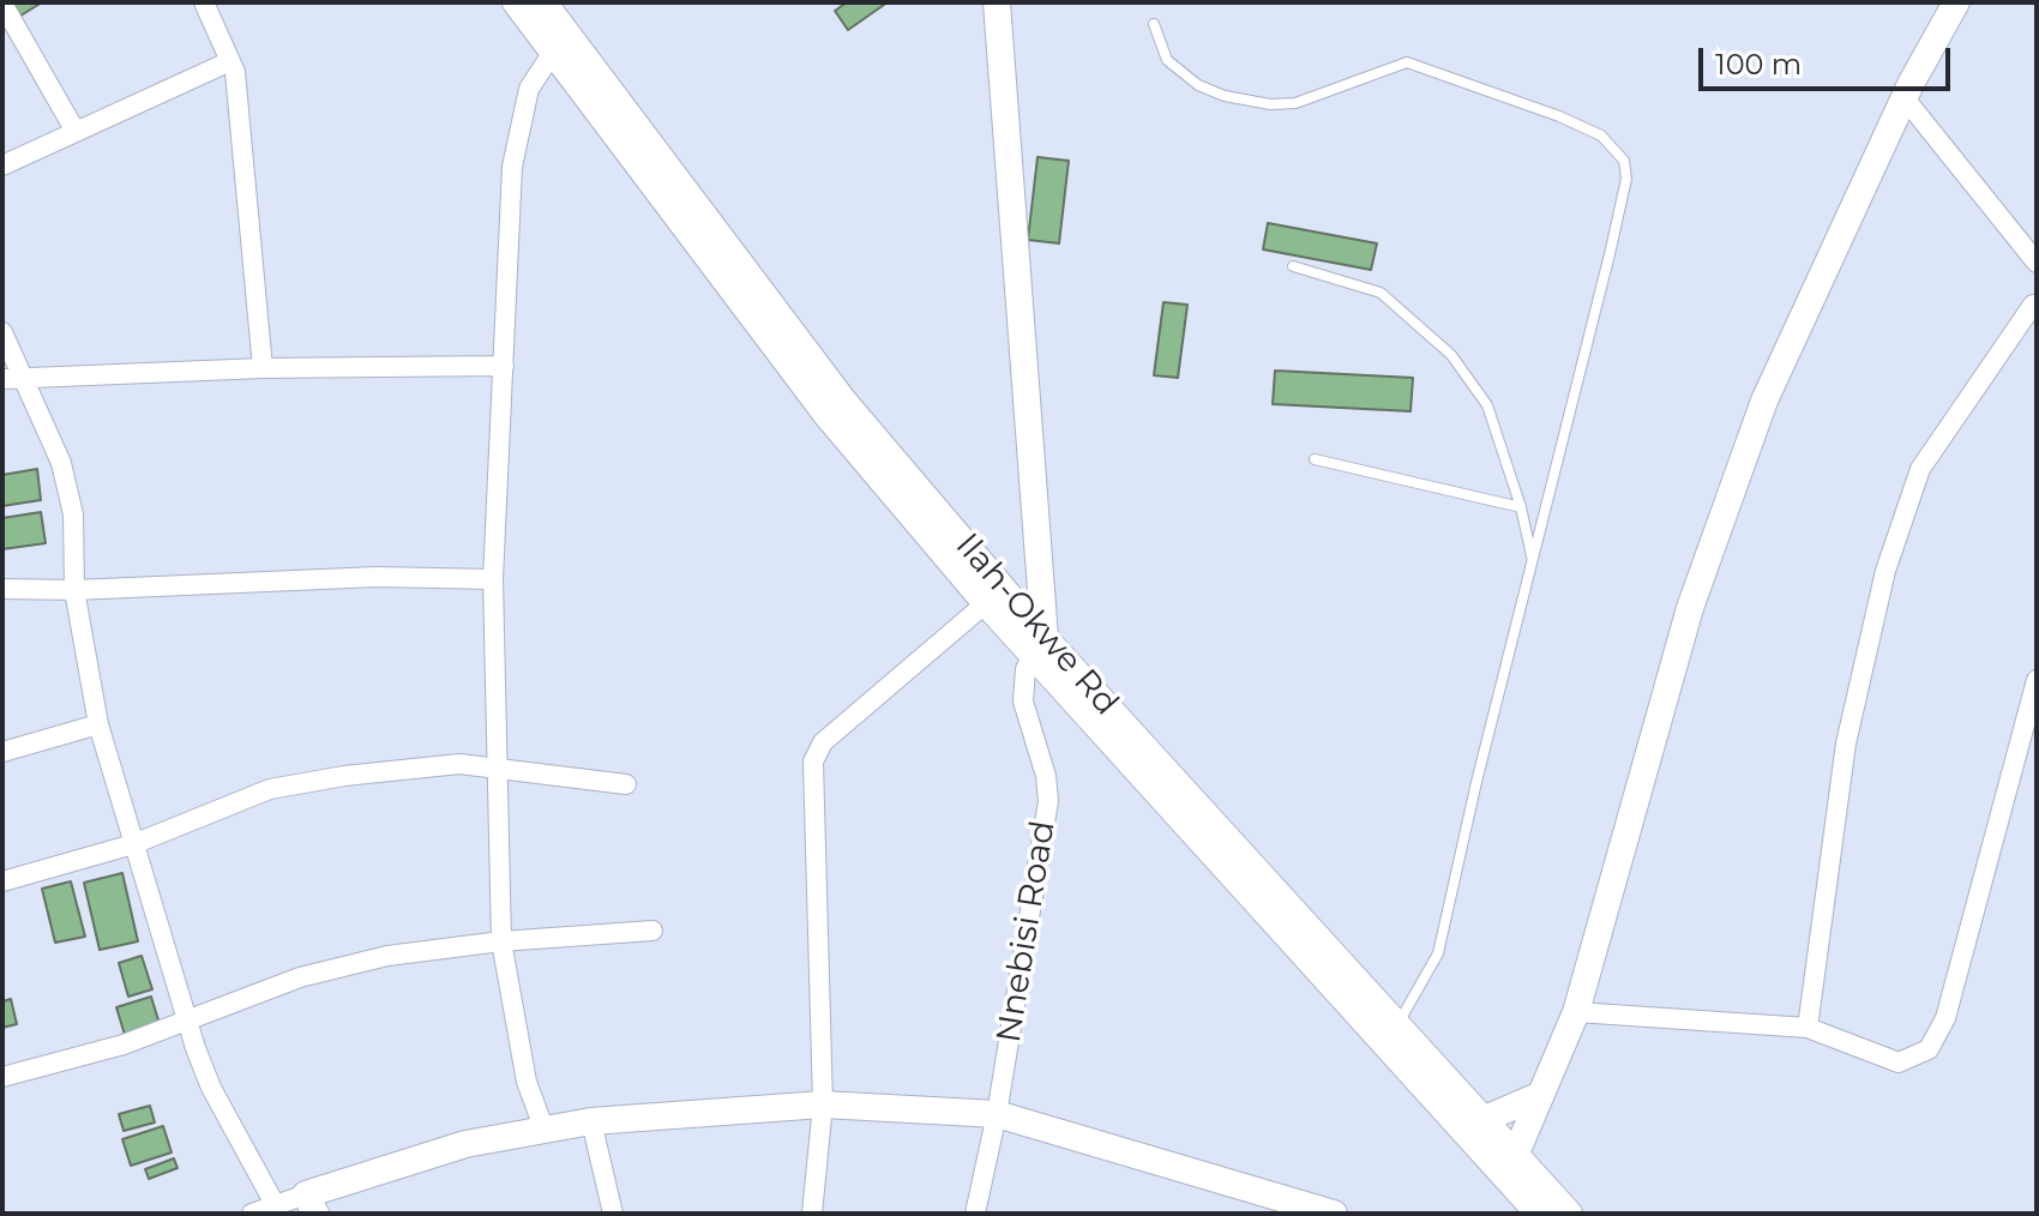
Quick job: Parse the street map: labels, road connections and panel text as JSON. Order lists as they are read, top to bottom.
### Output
{
  "streets": {
    "main road": ["Ilah-Okwe Rd"],
    "street": ["Nnebisi Road"]
  },
  "crossings": [
    ["Ilah-Okwe Rd", "Nnebisi Road"]
  ],
  "scale_bar": "100 m"
}
